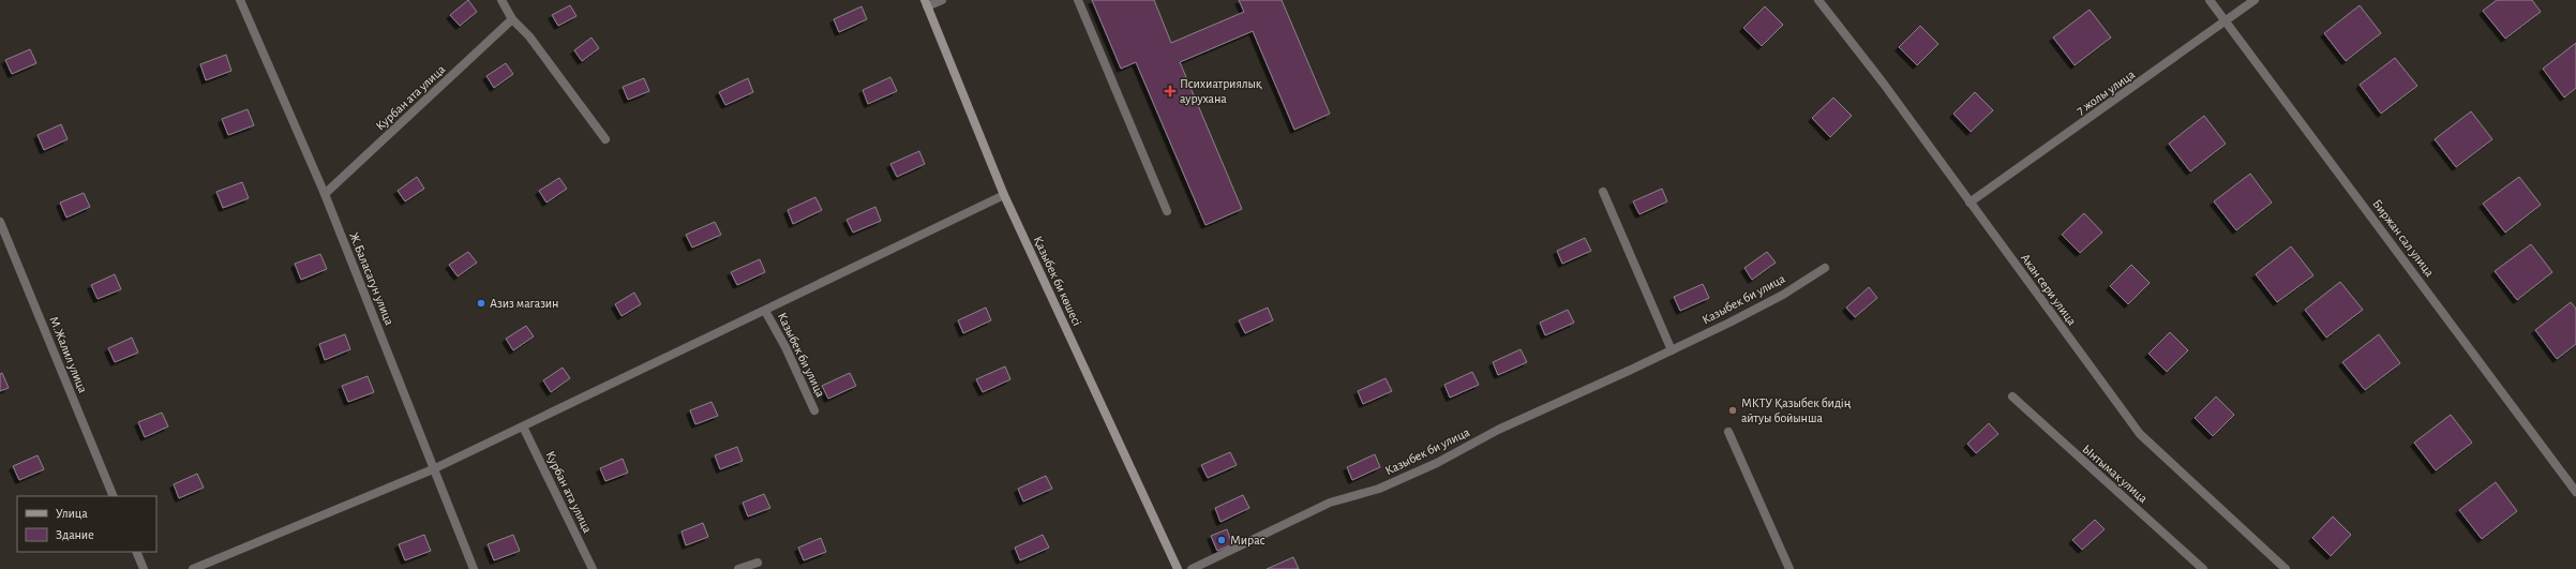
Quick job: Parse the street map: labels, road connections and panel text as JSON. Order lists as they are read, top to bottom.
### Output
{
  "streets": {
    "main road": ["Қазыбек би көшесі"],
    "street": [
      "7 жолы улица",
      "Курбан ата улица",
      "Биржан сал улица",
      "Ж.Баласагун улица",
      "Акан сери улица",
      "Казыбек би улица",
      "М.Жалил улица",
      "Ынтымак улица"
    ]
  },
  "crossings": [
    ["7 жолы улица", "Биржан сал улица"],
    ["7 жолы улица", "Акан сери улица"],
    ["Курбан ата улица", "Ж.Баласагун улица"]
  ],
  "places": {
    "health": ["Психиатриялық аурухана"],
    "other": ["Азиз магазин", "МКТУ Қазыбек бидің айтуы бойынша", "Мирас"]
  },
  "legend": ["Улица", "Здание"]
}
